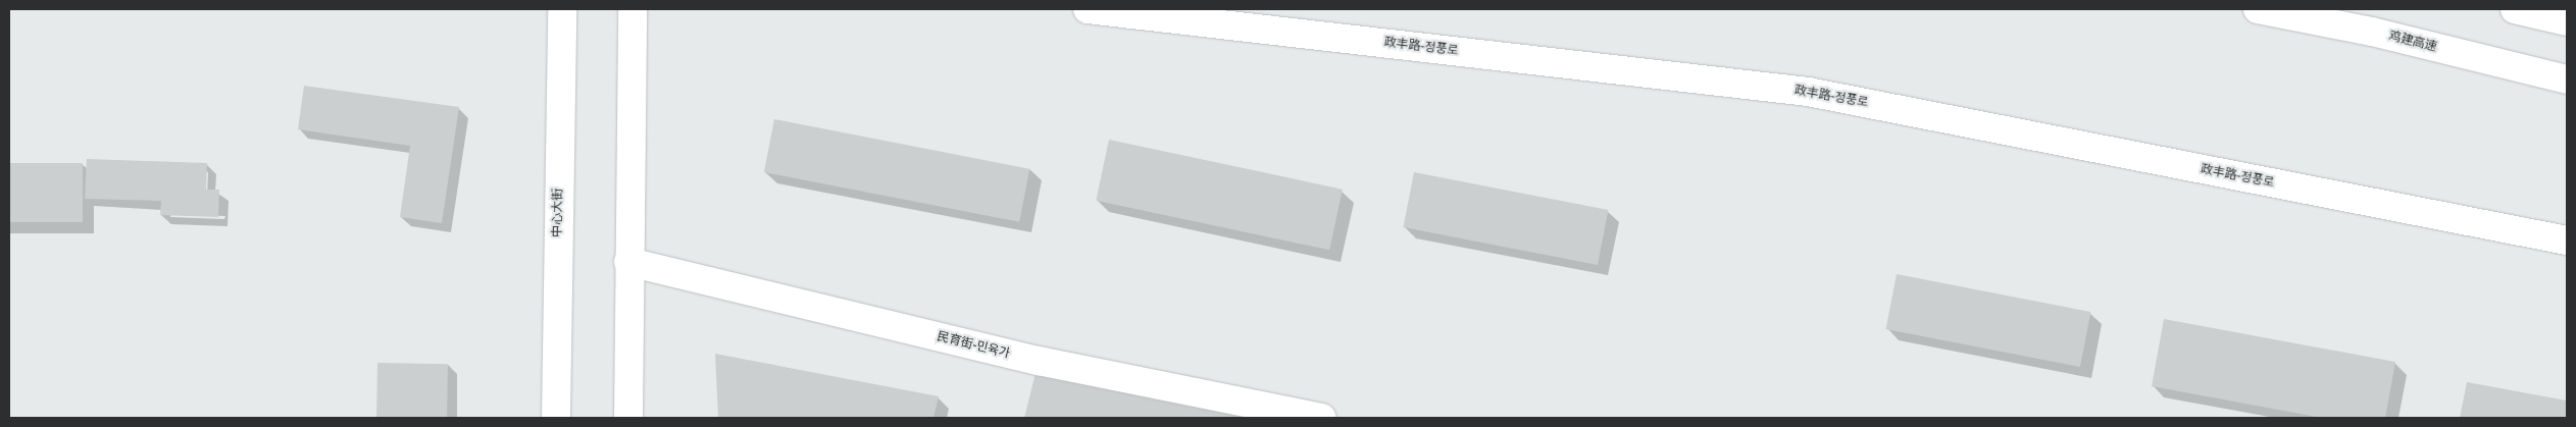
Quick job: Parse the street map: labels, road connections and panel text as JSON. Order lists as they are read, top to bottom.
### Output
{
  "streets": {
    "main road": [
      "鸡建高速",
      "政丰路-정풍로",
      "中心大街",
      "民育街-민육가"
    ]
  }
}
